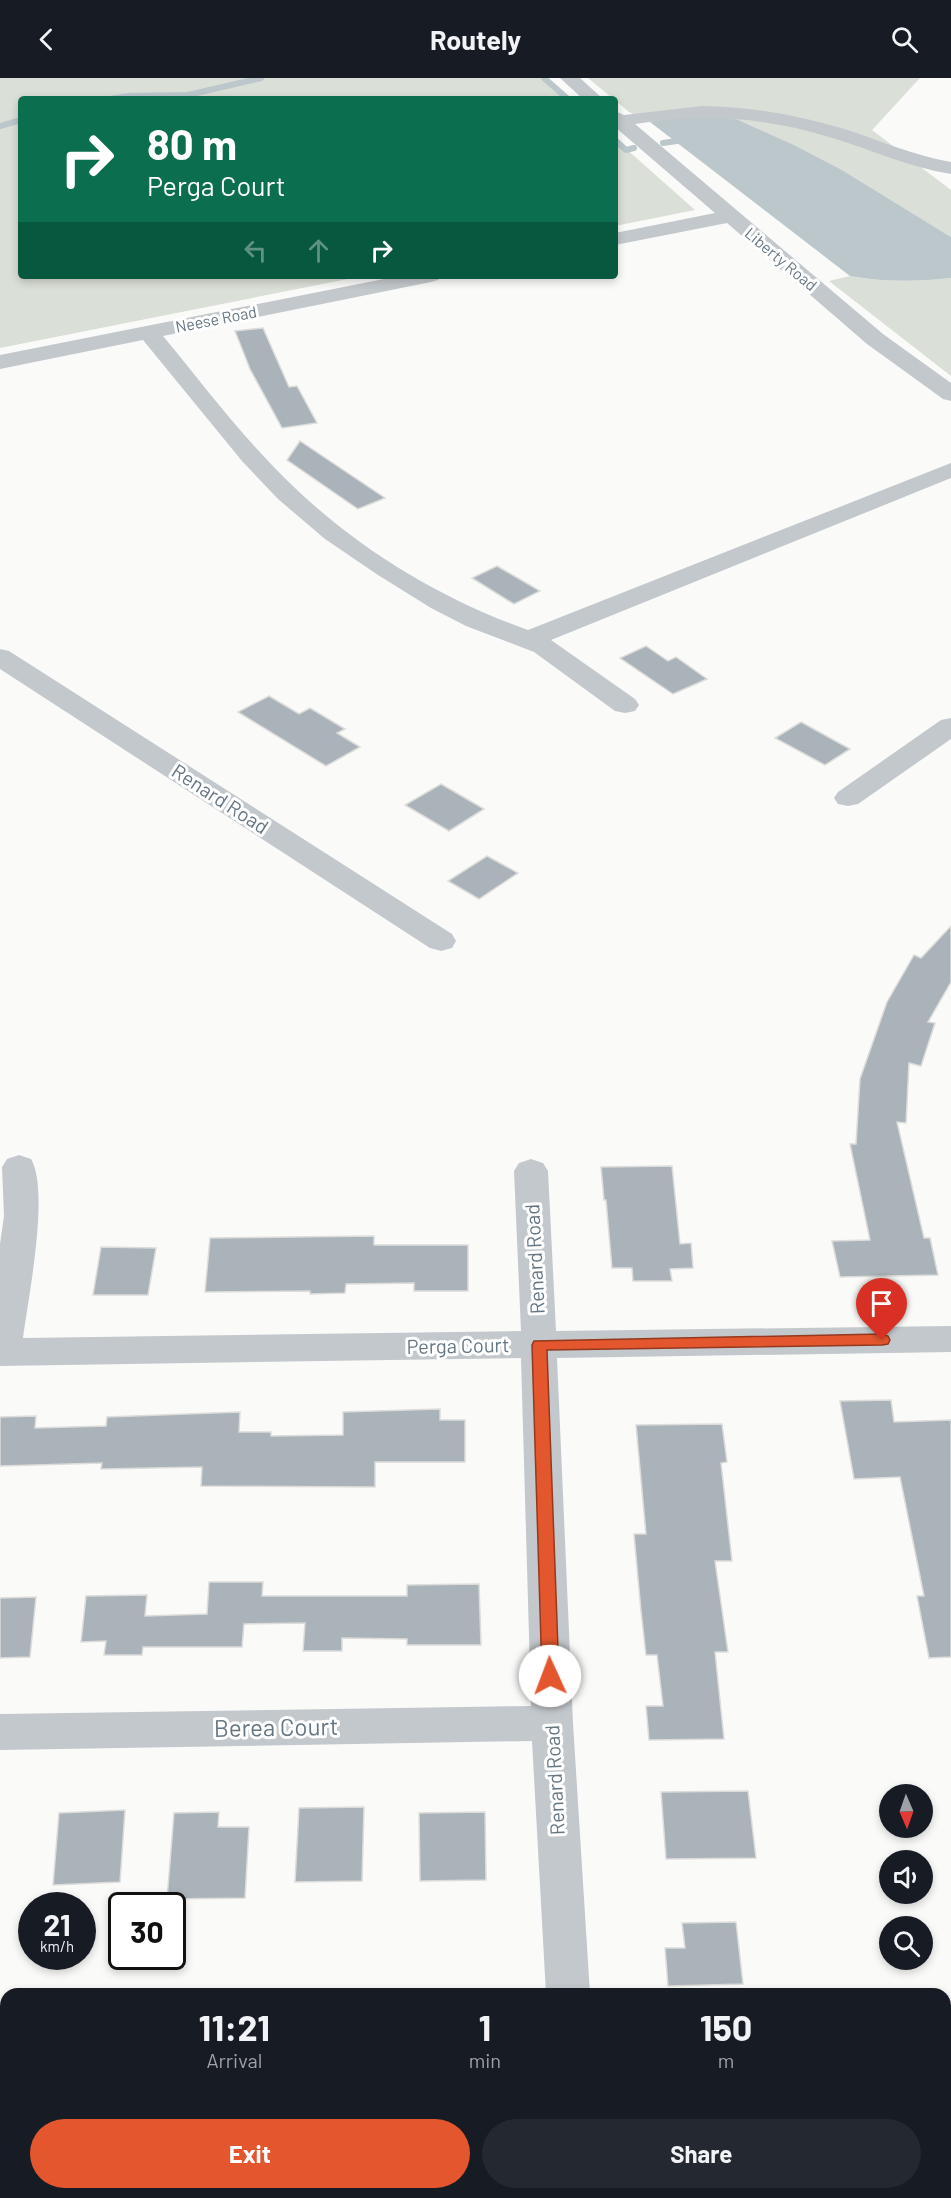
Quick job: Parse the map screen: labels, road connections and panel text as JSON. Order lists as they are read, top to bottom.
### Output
{
  "streets": {
    "street": [
      "Liberty Road",
      "Neese Road",
      "Renard Road",
      "Perga Court",
      "Berea Court"
    ]
  },
  "crossings": [
    ["Renard Road", "Perga Court"],
    ["Renard Road", "Berea Court"]
  ],
  "north": "bottom",
  "page": {
    "header": "Routely",
    "turn": ["80 m", "Perga Court"],
    "speed": "21 km/h",
    "limit": "30",
    "eta": [
      "11:21",
      "Arrival",
      "1",
      "min",
      "150",
      "m"
    ],
    "buttons": ["Exit", "Share"]
  }
}
